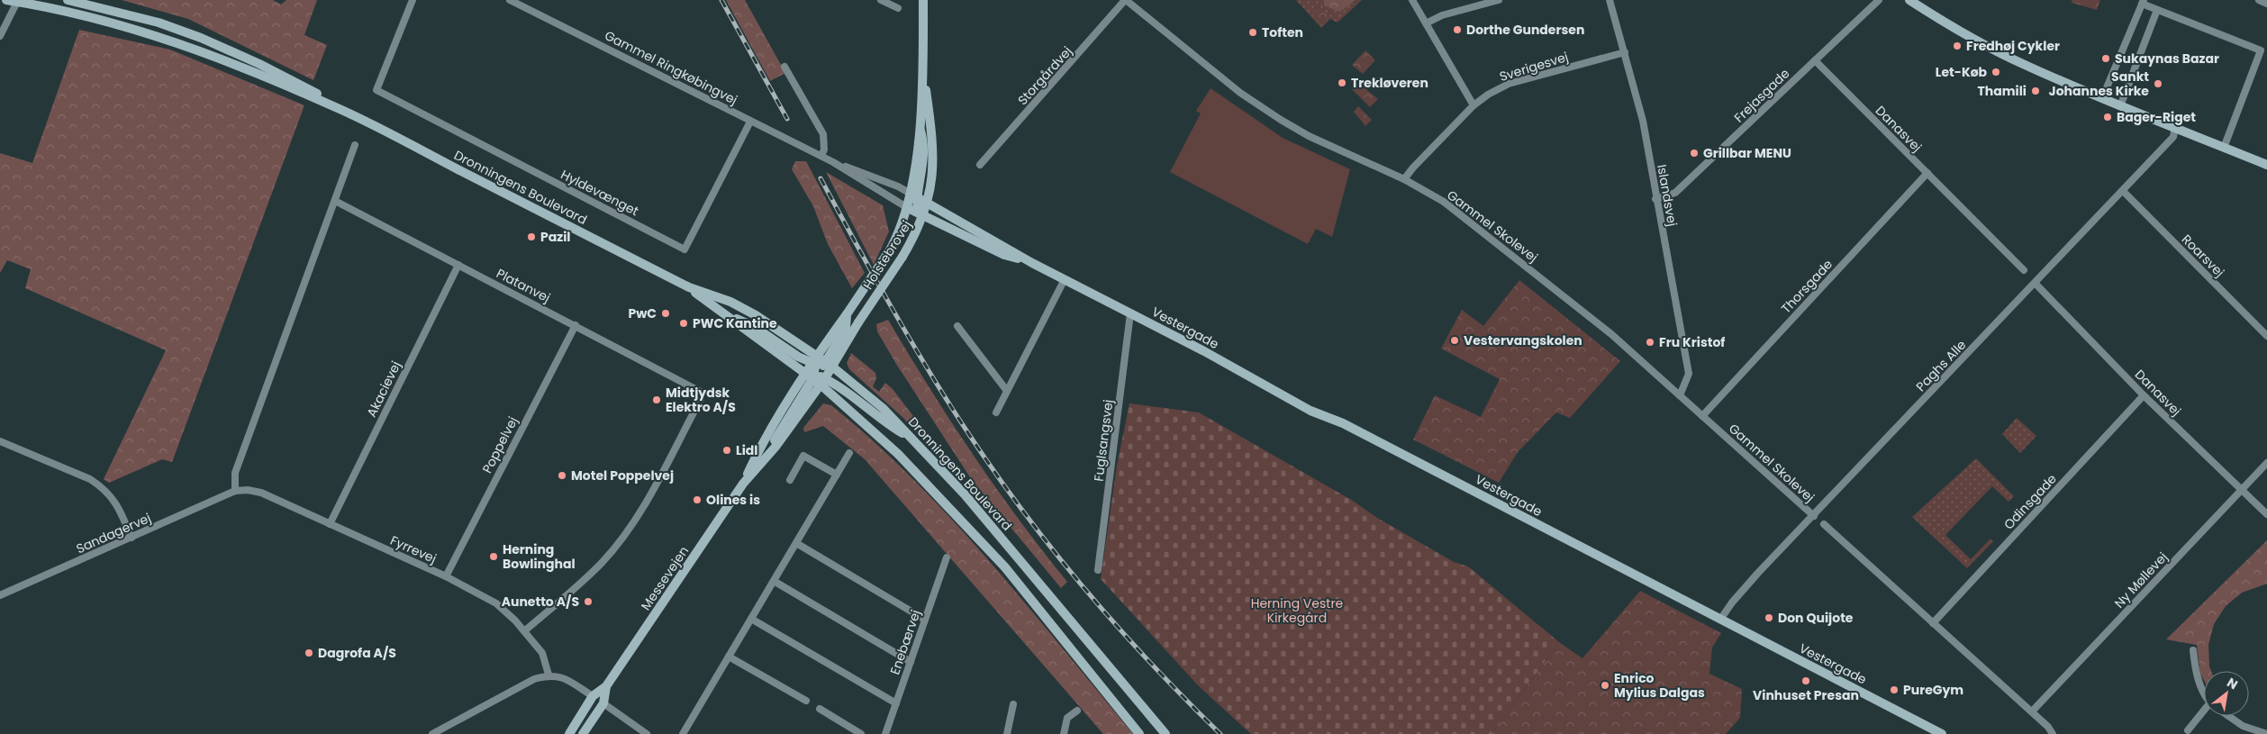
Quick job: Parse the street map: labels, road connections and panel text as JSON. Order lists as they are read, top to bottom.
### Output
{
  "streets": {
    "main road": [
      "Gammel Ringkøbingvej",
      "Dronningens Boulevard",
      "Holstebrovej",
      "Vestergade",
      "Messevejen"
    ],
    "street": [
      "Sverigesvej",
      "Storgårdvej",
      "Frejasgade",
      "Danasvej",
      "Hyldevænget",
      "Islandsvej",
      "Gammel Skolevej",
      "Roarsvej",
      "Platanvej",
      "Thorsgade",
      "Paghs Alle",
      "Akacievej",
      "Fuglsangsvej",
      "Poppelvej",
      "Odinsgade",
      "Sandagervej",
      "Fyrrevej",
      "Ny Møllevej",
      "Enebærvej"
    ]
  },
  "crossings": [
    ["Sverigesvej", "Islandsvej"],
    ["Sverigesvej", "Gammel Skolevej"],
    ["Gammel Ringkøbingvej", "Hyldevænget"],
    ["Gammel Ringkøbingvej", "Holstebrovej"],
    ["Gammel Ringkøbingvej", "Vestergade"],
    ["Storgårdvej", "Gammel Skolevej"],
    ["Frejasgade", "Danasvej"],
    ["Frejasgade", "Islandsvej"],
    ["Danasvej", "Thorsgade"],
    ["Danasvej", "Paghs Alle"],
    ["Danasvej", "Odinsgade"],
    ["Danasvej", "Ny Møllevej"],
    ["Dronningens Boulevard", "Holstebrovej"],
    ["Dronningens Boulevard", "Messevejen"],
    ["Islandsvej", "Gammel Skolevej"],
    ["Gammel Skolevej", "Thorsgade"],
    ["Gammel Skolevej", "Paghs Alle"],
    ["Holstebrovej", "Vestergade"],
    ["Holstebrovej", "Messevejen"],
    ["Roarsvej", "Paghs Alle"],
    ["Platanvej", "Akacievej"],
    ["Platanvej", "Poppelvej"],
    ["Platanvej", "Fyrrevej"],
    ["Vestergade", "Paghs Alle"],
    ["Vestergade", "Fuglsangsvej"],
    ["Akacievej", "Fyrrevej"],
    ["Poppelvej", "Fyrrevej"],
    ["Sandagervej", "Fyrrevej"]
  ],
  "parks": ["Herning Vestre Kirkegård"],
  "places": [
    "Dorthe Gundersen",
    "Toften",
    "Fredhøj Cykler",
    "Sukaynas Bazar",
    "Let-Køb",
    "Trekløveren",
    "Sankt Johannes Kirke",
    "Thamili",
    "Bager-Riget",
    "Grillbar MENU",
    "Pazil",
    "PwC",
    "PWC Kantine",
    "Vestervangskolen",
    "Fru Kristof",
    "Midtjydsk Elektro A/S",
    "Lidl",
    "Motel Poppelvej",
    "Olines is",
    "Herning Bowlinghal",
    "Aunetto A/S",
    "Don Quijote",
    "Dagrofa A/S",
    "Vinhuset Presan",
    "Enrico Mylius Dalgas",
    "PureGym"
  ],
  "north": "top right"
}
